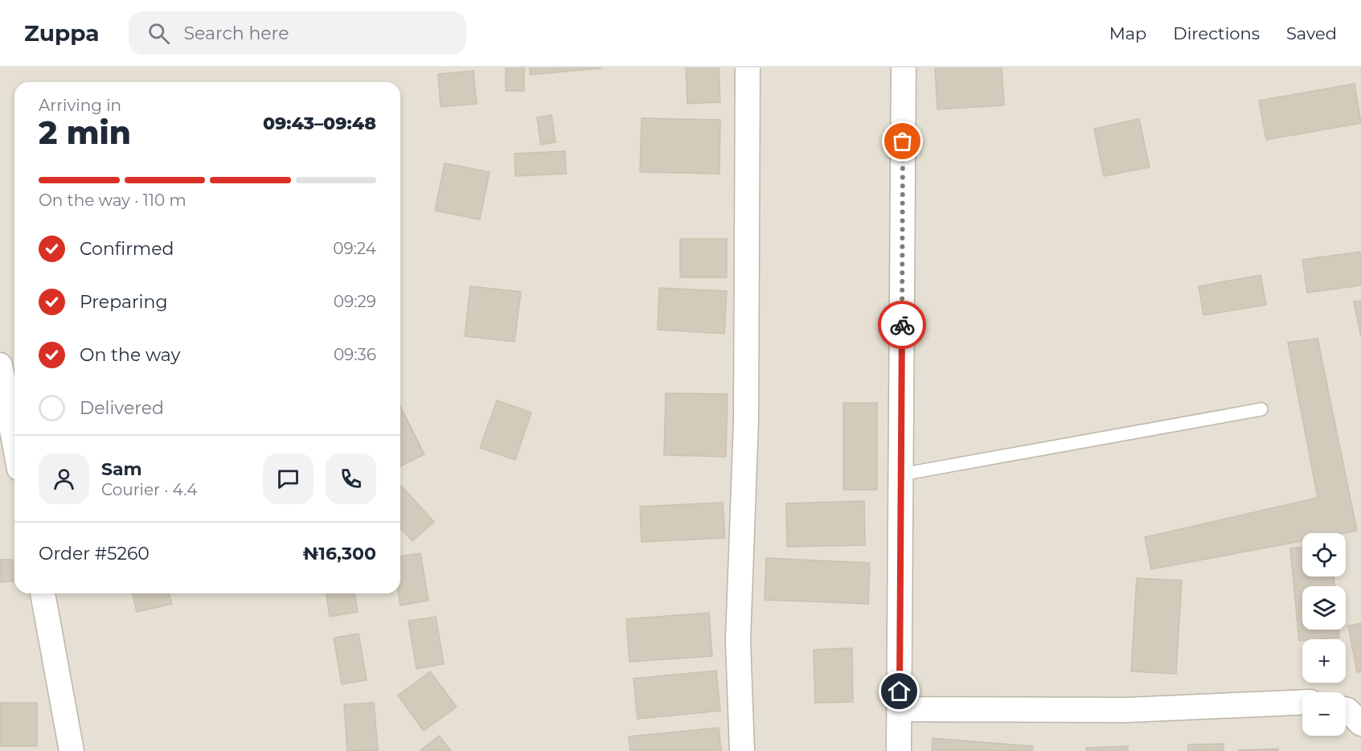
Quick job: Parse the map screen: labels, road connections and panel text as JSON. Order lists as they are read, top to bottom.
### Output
{
  "page": {
    "header": "Zuppa",
    "search": "Search here",
    "nav": ["Map", "Directions", "Saved"],
    "heading": ["2 min", "Arriving in", "09:43–09:48"],
    "panel": [
      "Sam",
      "Courier · 4.4",
      "Order #5260",
      "₦16,300"
    ],
    "bar": "On the way · 110 m",
    "list": [
      ["Confirmed", "09:24"],
      ["Preparing", "09:29"],
      ["On the way", "09:36"],
      "Delivered"
    ],
    "map_buttons": ["+", "−"]
  }
}
